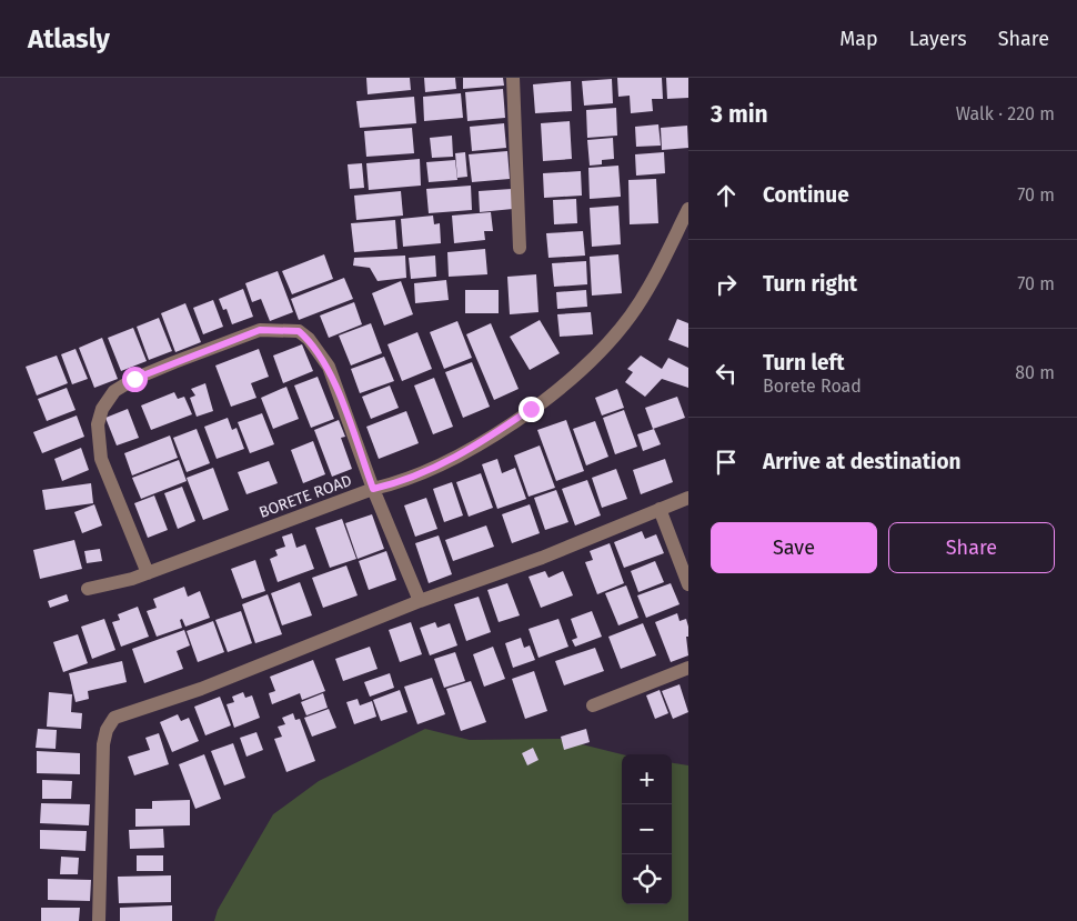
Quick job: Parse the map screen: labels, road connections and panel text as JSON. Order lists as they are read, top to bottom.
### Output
{
  "streets": {
    "street": ["BORETE ROAD"]
  },
  "page": {
    "header": "Atlasly",
    "nav": ["Map", "Layers", "Share"],
    "heading": ["3 min", "Walk · 220 m"],
    "list": [
      ["Continue", "70 m"],
      ["Turn right", "70 m"],
      ["Turn left", "Borete Road", "80 m"],
      "Arrive at destination"
    ],
    "buttons": ["Save", "Share"],
    "map_buttons": ["+", "−"]
  }
}
